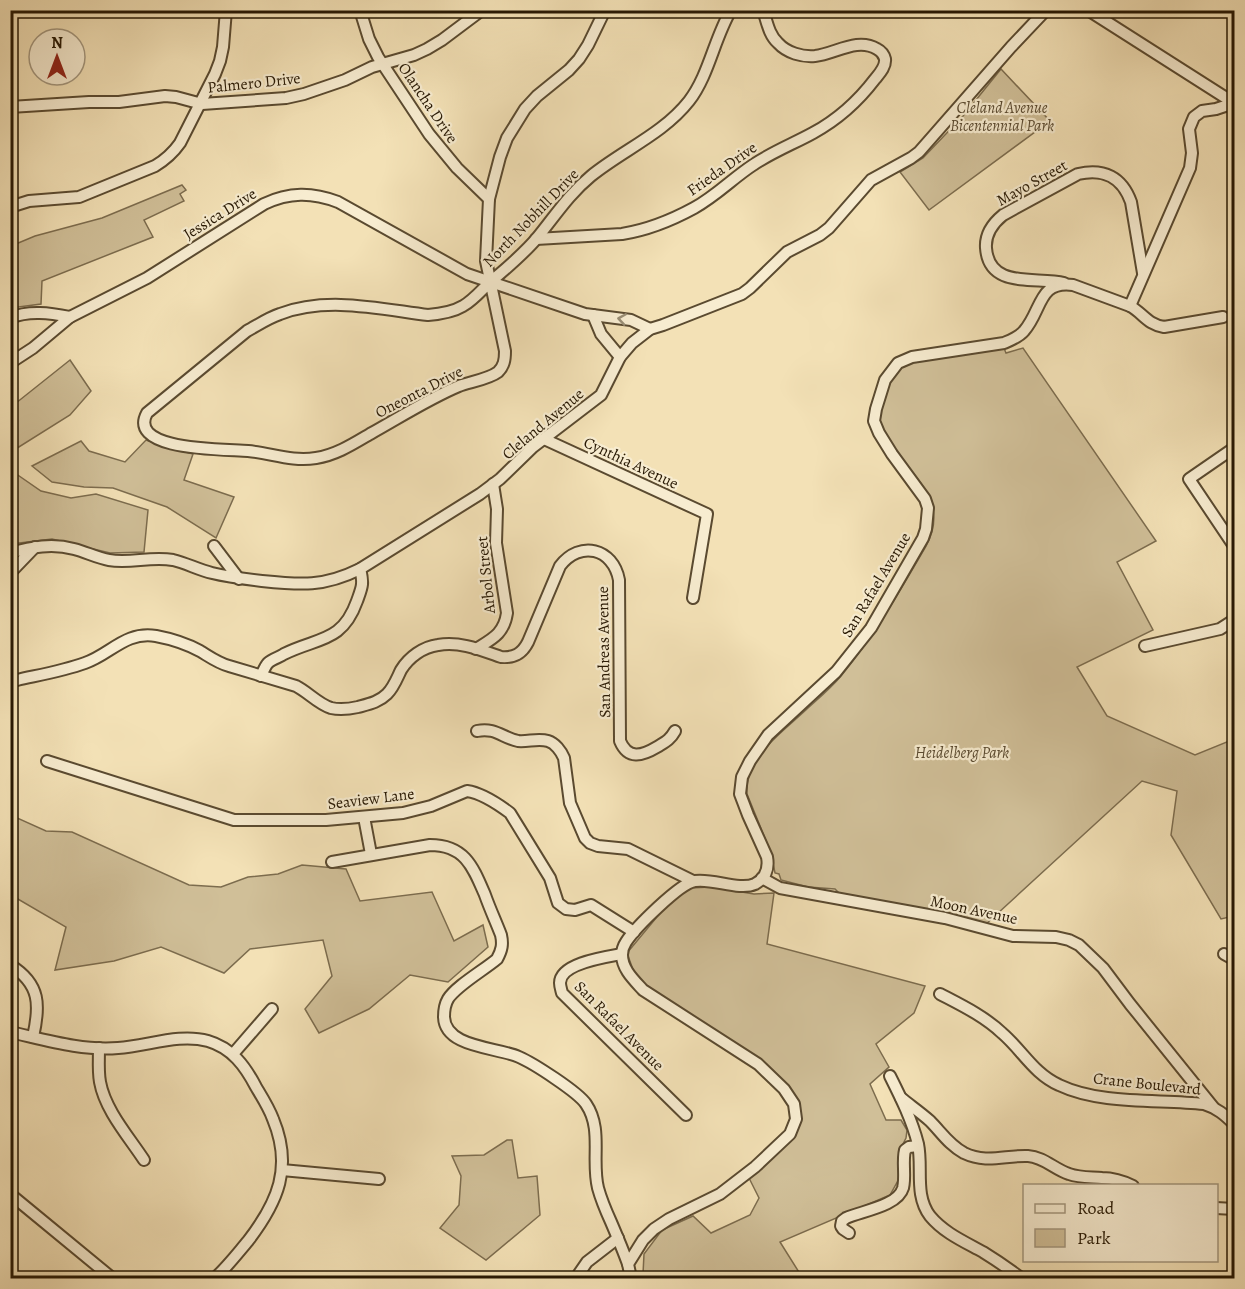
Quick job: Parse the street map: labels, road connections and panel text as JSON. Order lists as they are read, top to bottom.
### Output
{
  "streets": {
    "street": [
      "Palmero Drive",
      "Olancha Drive",
      "Frieda Drive",
      "Mayo Street",
      "Jessica Drive",
      "North Nobhill Drive",
      "Oneonta Drive",
      "Cleland Avenue",
      "Cynthia Avenue",
      "Arbol Street",
      "San Rafael Avenue",
      "San Andreas Avenue",
      "Seaview Lane",
      "Moon Avenue",
      "Crane Boulevard"
    ]
  },
  "crossings": [
    ["Palmero Drive", "Olancha Drive"],
    ["Olancha Drive", "Oneonta Drive"],
    ["Frieda Drive", "North Nobhill Drive"],
    ["Mayo Street", "San Rafael Avenue"],
    ["Jessica Drive", "North Nobhill Drive"],
    ["Jessica Drive", "Oneonta Drive"],
    ["Jessica Drive", "Cleland Avenue"],
    ["North Nobhill Drive", "Oneonta Drive"],
    ["Cleland Avenue", "Cynthia Avenue"],
    ["Cleland Avenue", "Arbol Street"],
    ["Arbol Street", "San Andreas Avenue"],
    ["San Rafael Avenue", "Moon Avenue"],
    ["Moon Avenue", "Crane Boulevard"]
  ],
  "parks": ["Cleland Avenue Bicentennial Park", "Heidelberg Park"],
  "legend": ["Road", "Park"],
  "north": "top"
}
